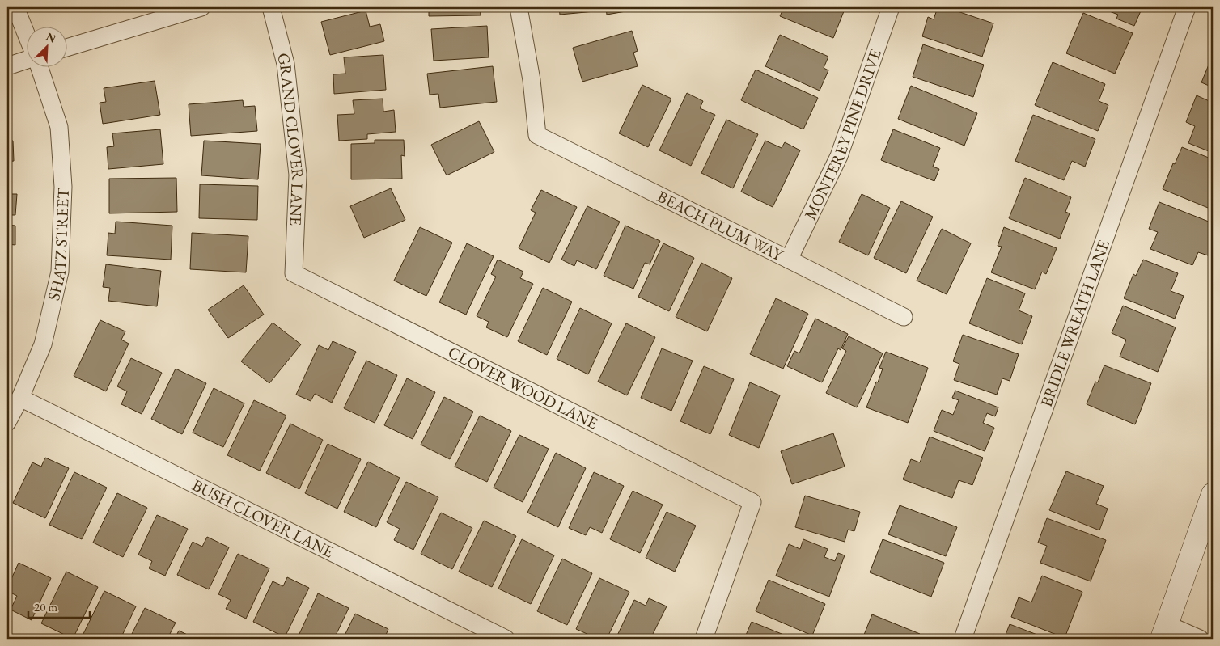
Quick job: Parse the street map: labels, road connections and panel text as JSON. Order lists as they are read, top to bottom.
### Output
{
  "streets": {
    "street": [
      "MONTEREY PINE DRIVE",
      "GRAND CLOVER LANE",
      "BEACH PLUM WAY",
      "SHATZ STREET",
      "BRIDLE WREATH LANE",
      "CLOVER WOOD LANE",
      "BUSH CLOVER LANE"
    ]
  },
  "crossings": [
    ["MONTEREY PINE DRIVE", "BEACH PLUM WAY"],
    ["GRAND CLOVER LANE", "CLOVER WOOD LANE"],
    ["SHATZ STREET", "BUSH CLOVER LANE"]
  ],
  "scale_bar": "20 m",
  "north": "top right"
}
